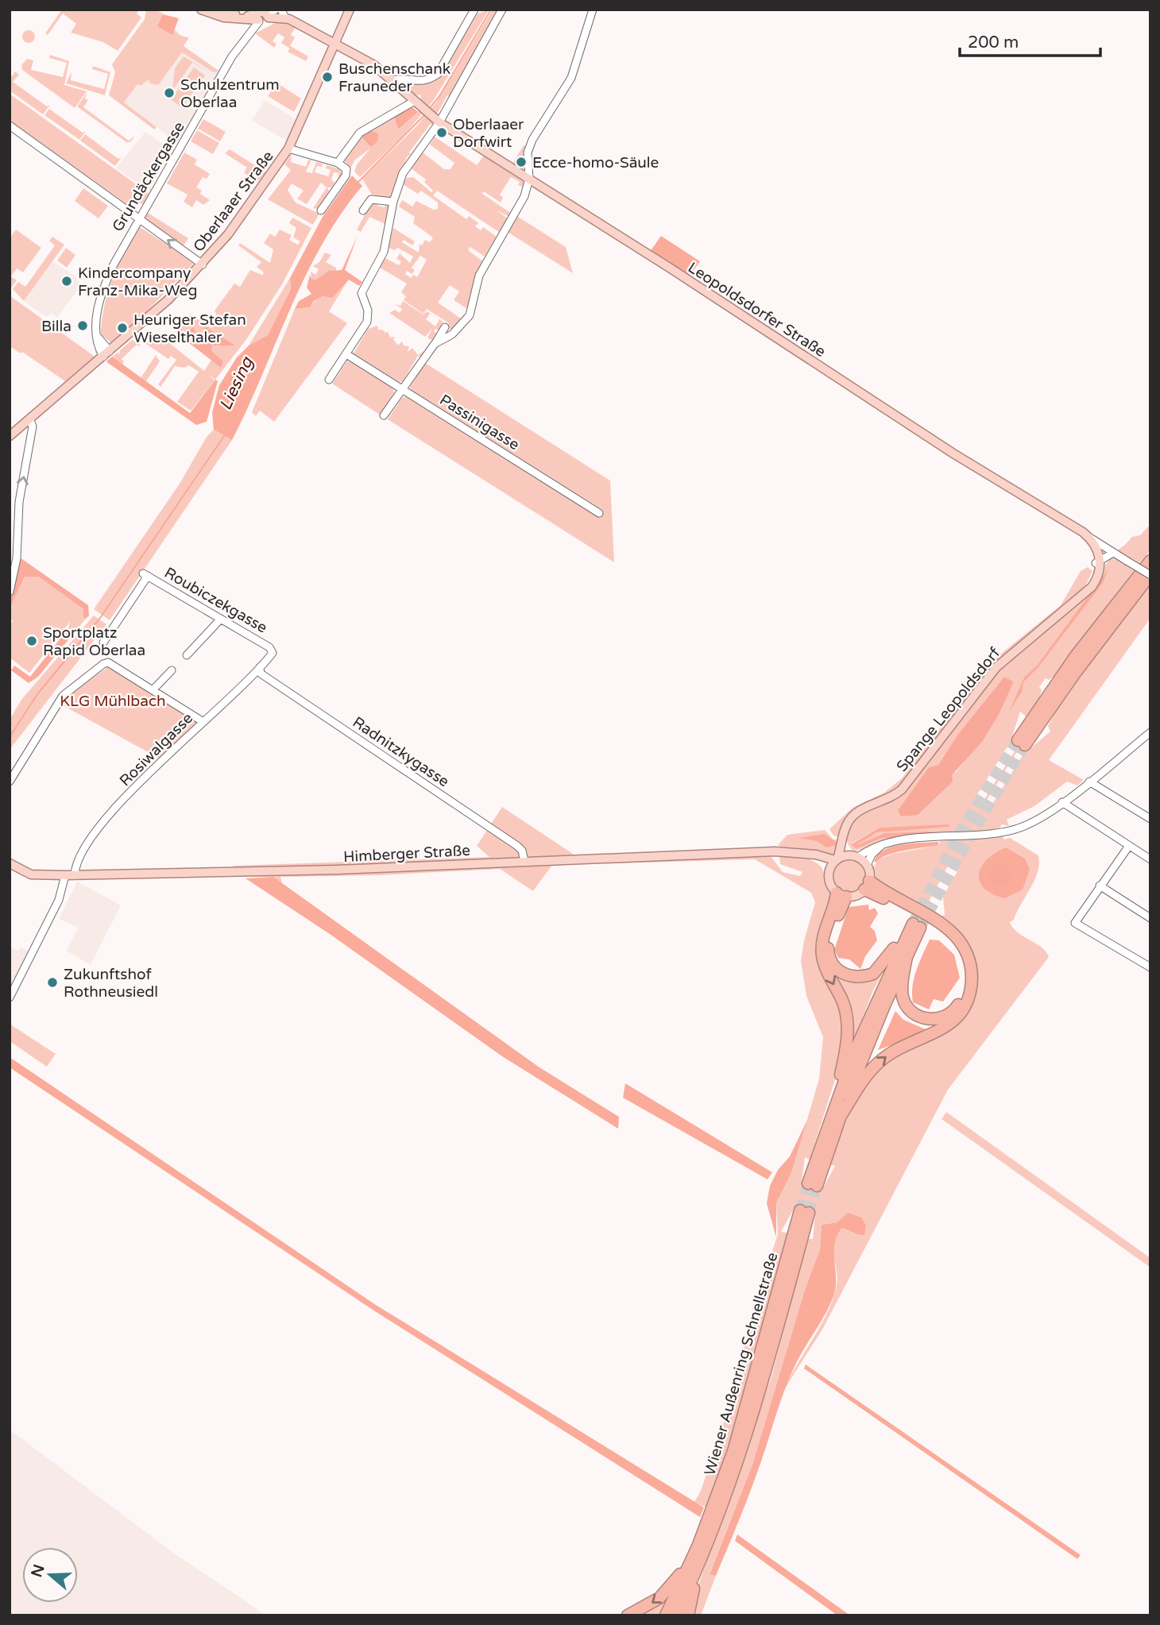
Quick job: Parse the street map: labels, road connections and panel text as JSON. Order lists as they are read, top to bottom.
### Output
{
  "streets": {
    "highway": ["Wiener Außenring Schnellstraße"],
    "main road": [
      "Oberlaaer Straße",
      "Leopoldsdorfer Straße",
      "Spange Leopoldsdorf",
      "Himberger Straße"
    ],
    "street": [
      "Grundäckergasse",
      "Passinigasse",
      "Roubiczekgasse",
      "Rosiwalgasse",
      "Radnitzkygasse"
    ]
  },
  "crossings": [
    ["Grundäckergasse", "Oberlaaer Straße"],
    ["Roubiczekgasse", "Rosiwalgasse"],
    ["Spange Leopoldsdorf", "Himberger Straße"],
    ["Rosiwalgasse", "Radnitzkygasse"],
    ["Rosiwalgasse", "Himberger Straße"],
    ["Radnitzkygasse", "Himberger Straße"]
  ],
  "water": ["Liesing"],
  "parks": ["KLG Mühlbach"],
  "places": [
    "Buschenschank Frauneder",
    "Schulzentrum Oberlaa",
    "Oberlaaer Dorfwirt",
    "Ecce-homo-Säule",
    "Kindercompany Franz-Mika-Weg",
    "Billa",
    "Heuriger Stefan Wieselthaler",
    "Sportplatz Rapid Oberlaa",
    "Zukunftshof Rothneusiedl"
  ],
  "scale_bar": "200 m",
  "north": "left"
}
